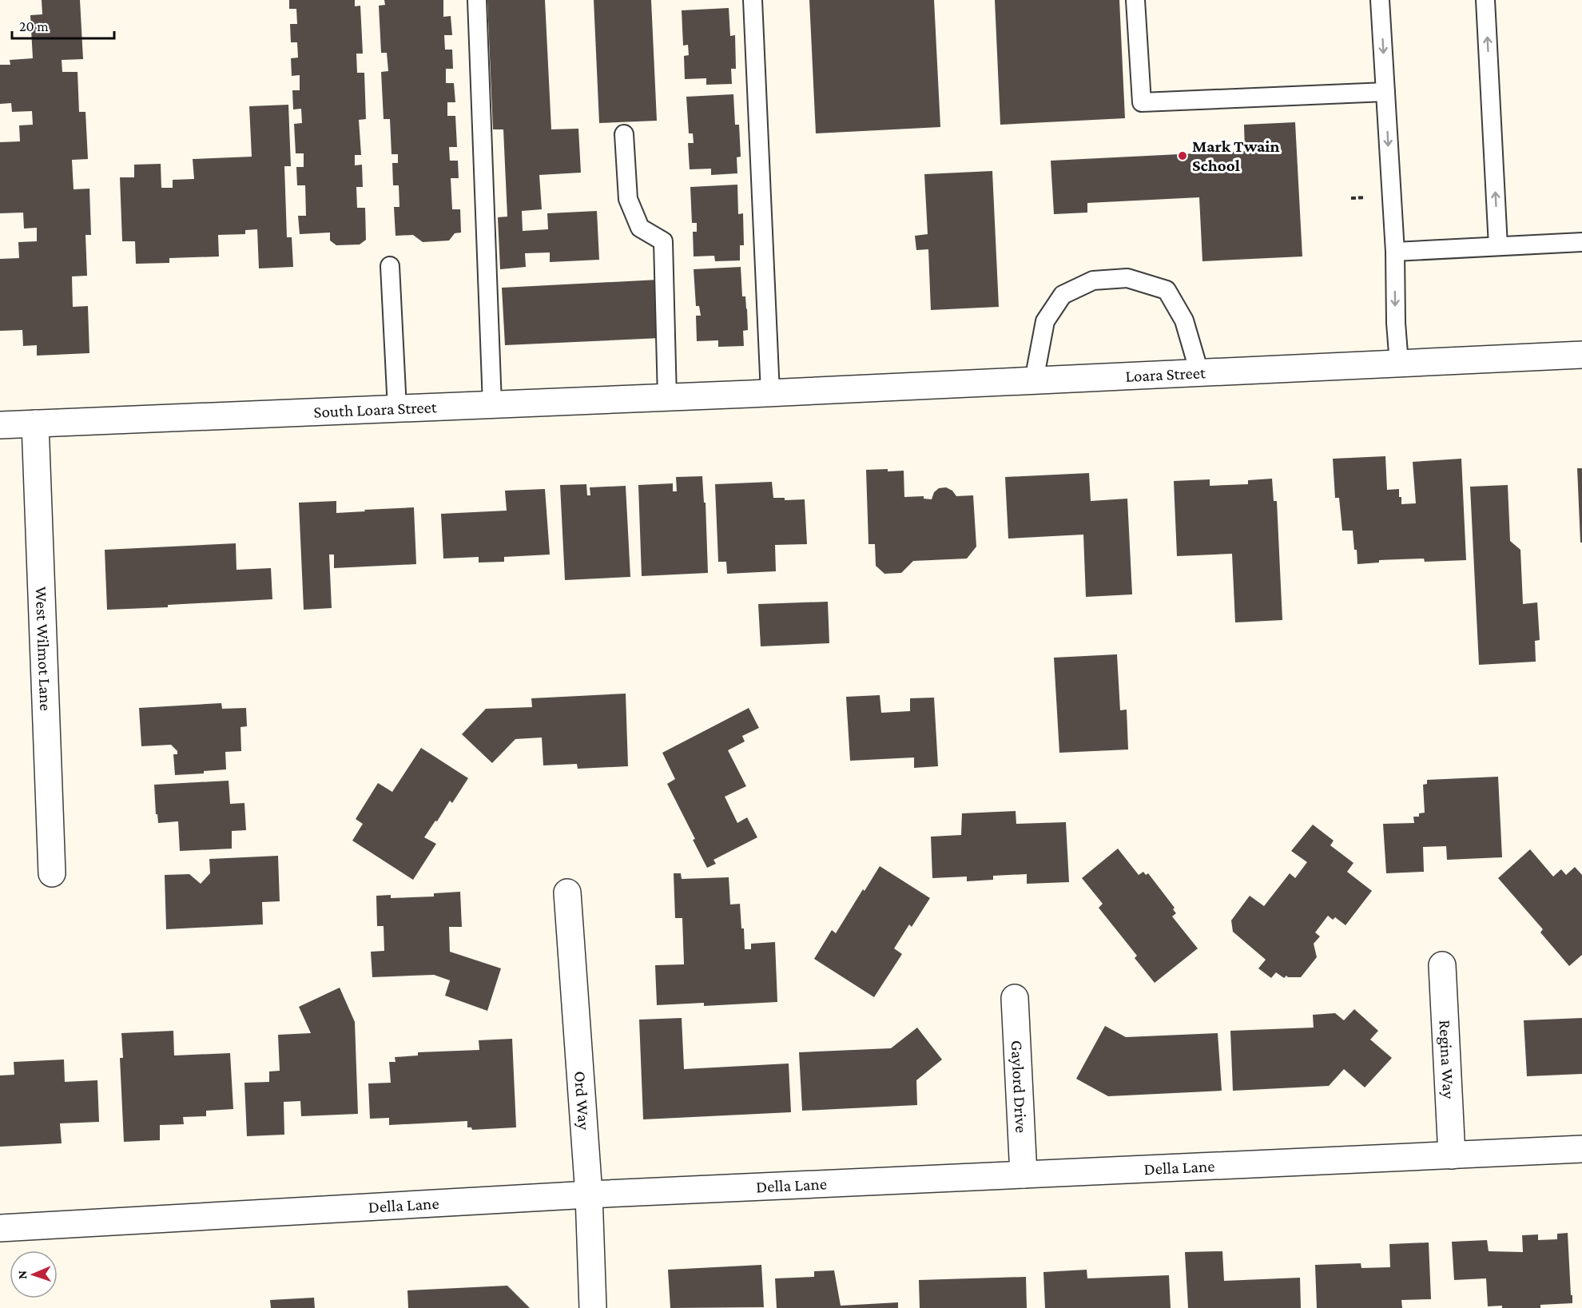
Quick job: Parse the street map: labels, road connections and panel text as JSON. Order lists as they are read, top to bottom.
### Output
{
  "streets": {
    "street": [
      "Loara Street",
      "South Loara Street",
      "West Wilmot Lane",
      "Regina Way",
      "Gaylord Drive",
      "Ord Way",
      "Della Lane"
    ]
  },
  "crossings": [
    ["Loara Street", "South Loara Street"],
    ["South Loara Street", "West Wilmot Lane"],
    ["Regina Way", "Della Lane"],
    ["Gaylord Drive", "Della Lane"],
    ["Ord Way", "Della Lane"]
  ],
  "places": ["Mark Twain School"],
  "scale_bar": "20 m",
  "north": "left"
}
